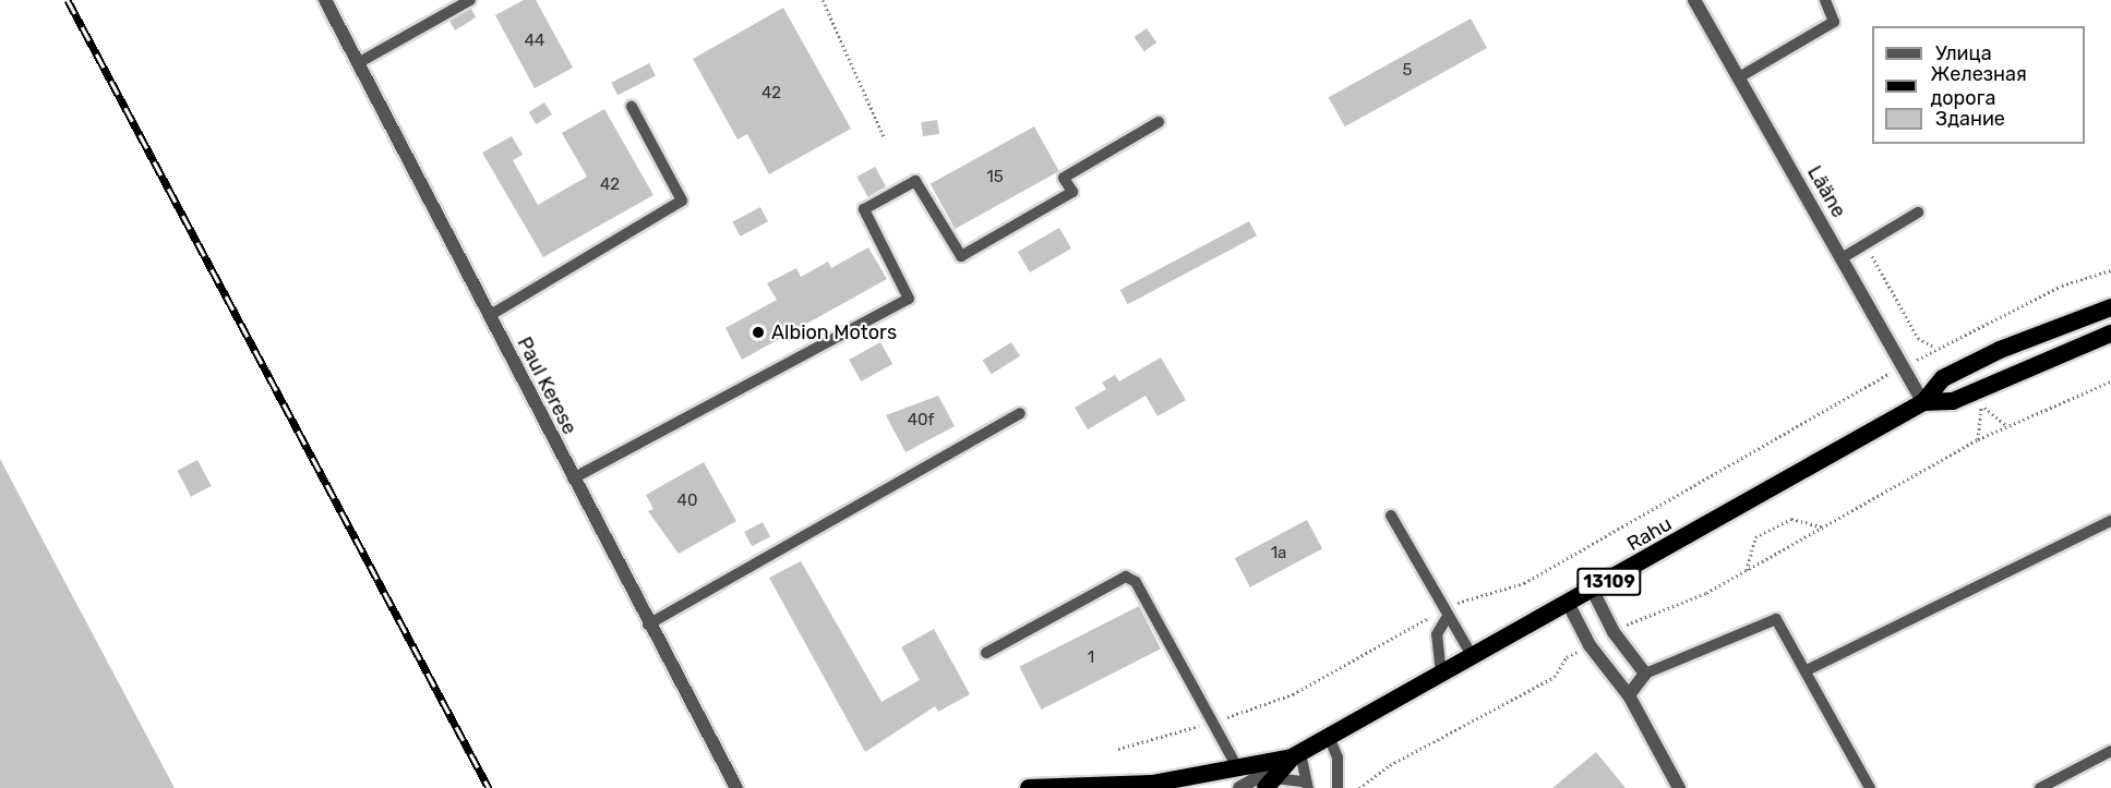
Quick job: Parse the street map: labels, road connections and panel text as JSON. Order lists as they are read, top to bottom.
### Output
{
  "streets": {
    "highway": ["Rahu", "13109"],
    "street": ["Lääne", "Paul Kerese"]
  },
  "crossings": [
    ["Lääne", "Rahu"],
    ["Rahu", "13109"]
  ],
  "places": ["Albion Motors"],
  "house_numbers": [
    "44",
    "5",
    "42",
    "15",
    "42",
    "40f",
    "40",
    "1a",
    "1"
  ],
  "legend": ["Улица", "Железная дорога", "Здание"]
}
